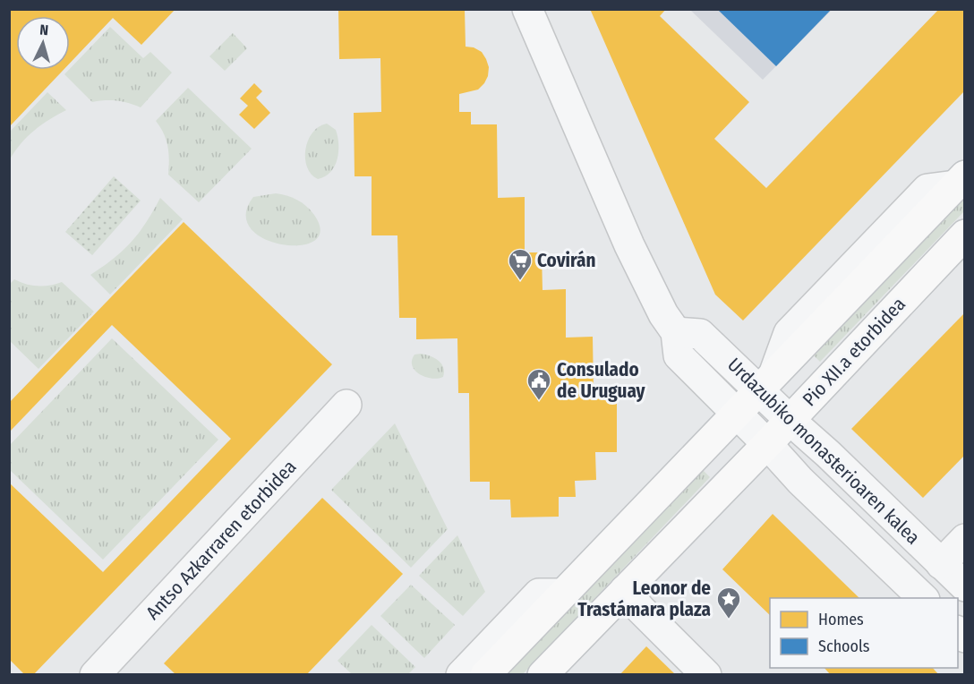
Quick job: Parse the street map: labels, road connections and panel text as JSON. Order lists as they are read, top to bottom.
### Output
{
  "streets": {
    "main road": ["Pio XII.a etorbidea"],
    "street": ["Urdazubiko monasterioaren kalea", "Antso Azkarraren etorbidea"]
  },
  "crossings": [
    ["Pio XII.a etorbidea", "Urdazubiko monasterioaren kalea"]
  ],
  "places": {
    "supermarket": ["Covirán"],
    "public building": ["Consulado de Uruguay"],
    "place": ["Leonor de Trastámara plaza"]
  },
  "legend": ["Homes", "Schools"],
  "north": "top"
}
